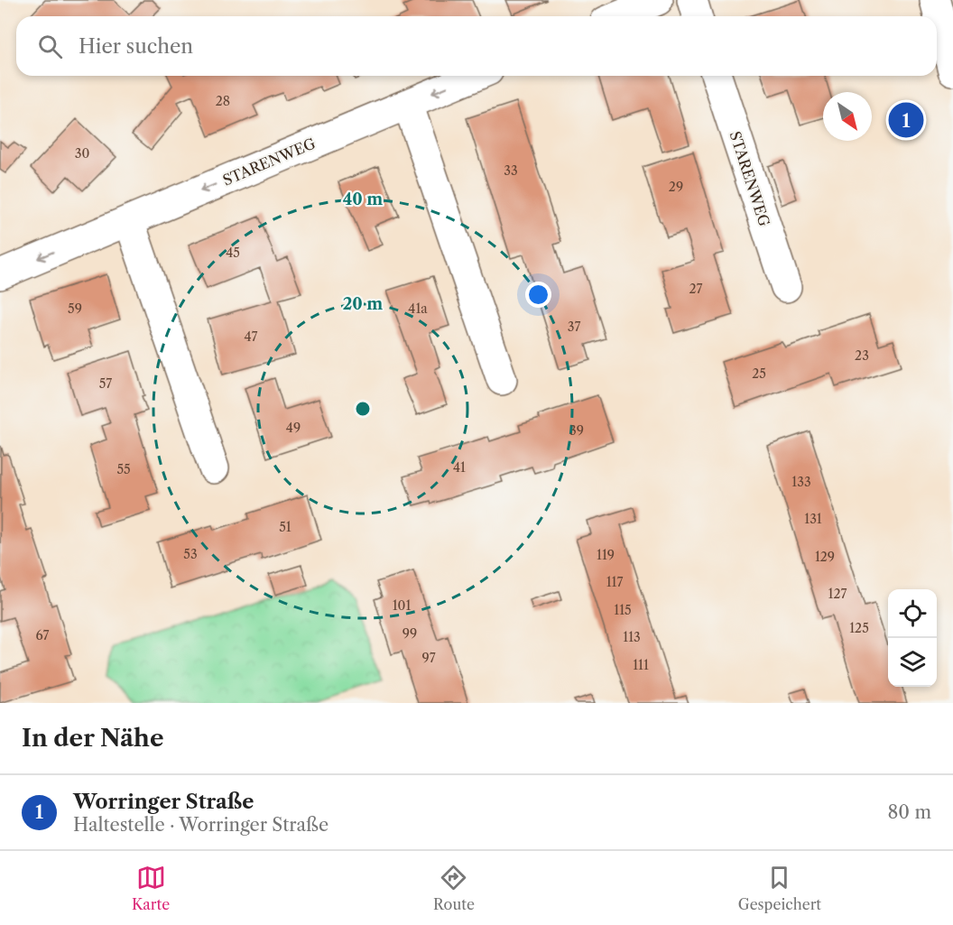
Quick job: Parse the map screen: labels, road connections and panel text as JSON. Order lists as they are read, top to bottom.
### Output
{
  "streets": {
    "street": ["STARENWEG"]
  },
  "one_way": ["STARENWEG"],
  "house_numbers": [
    "28",
    "30",
    "33",
    "29",
    "45",
    "27",
    "59",
    "41a",
    "37",
    "47",
    "23",
    "25",
    "57",
    "49",
    "39",
    "41",
    "55",
    "133",
    "131",
    "51",
    "53",
    "119",
    "129",
    "117",
    "127",
    "101",
    "115",
    "125",
    "99",
    "67",
    "113",
    "97",
    "111"
  ],
  "north": "bottom right",
  "page": {
    "search": "Hier suchen",
    "pins": "1",
    "heading": "In der Nähe",
    "list": [
      {
        "mark": "1",
        "name": "Worringer Straße",
        "note": "Haltestelle · Worringer Straße",
        "value": "80 m"
      }
    ],
    "nav": ["Karte", "Route", "Gespeichert"]
  },
  "rings": ["40 m", "20 m"]
}
